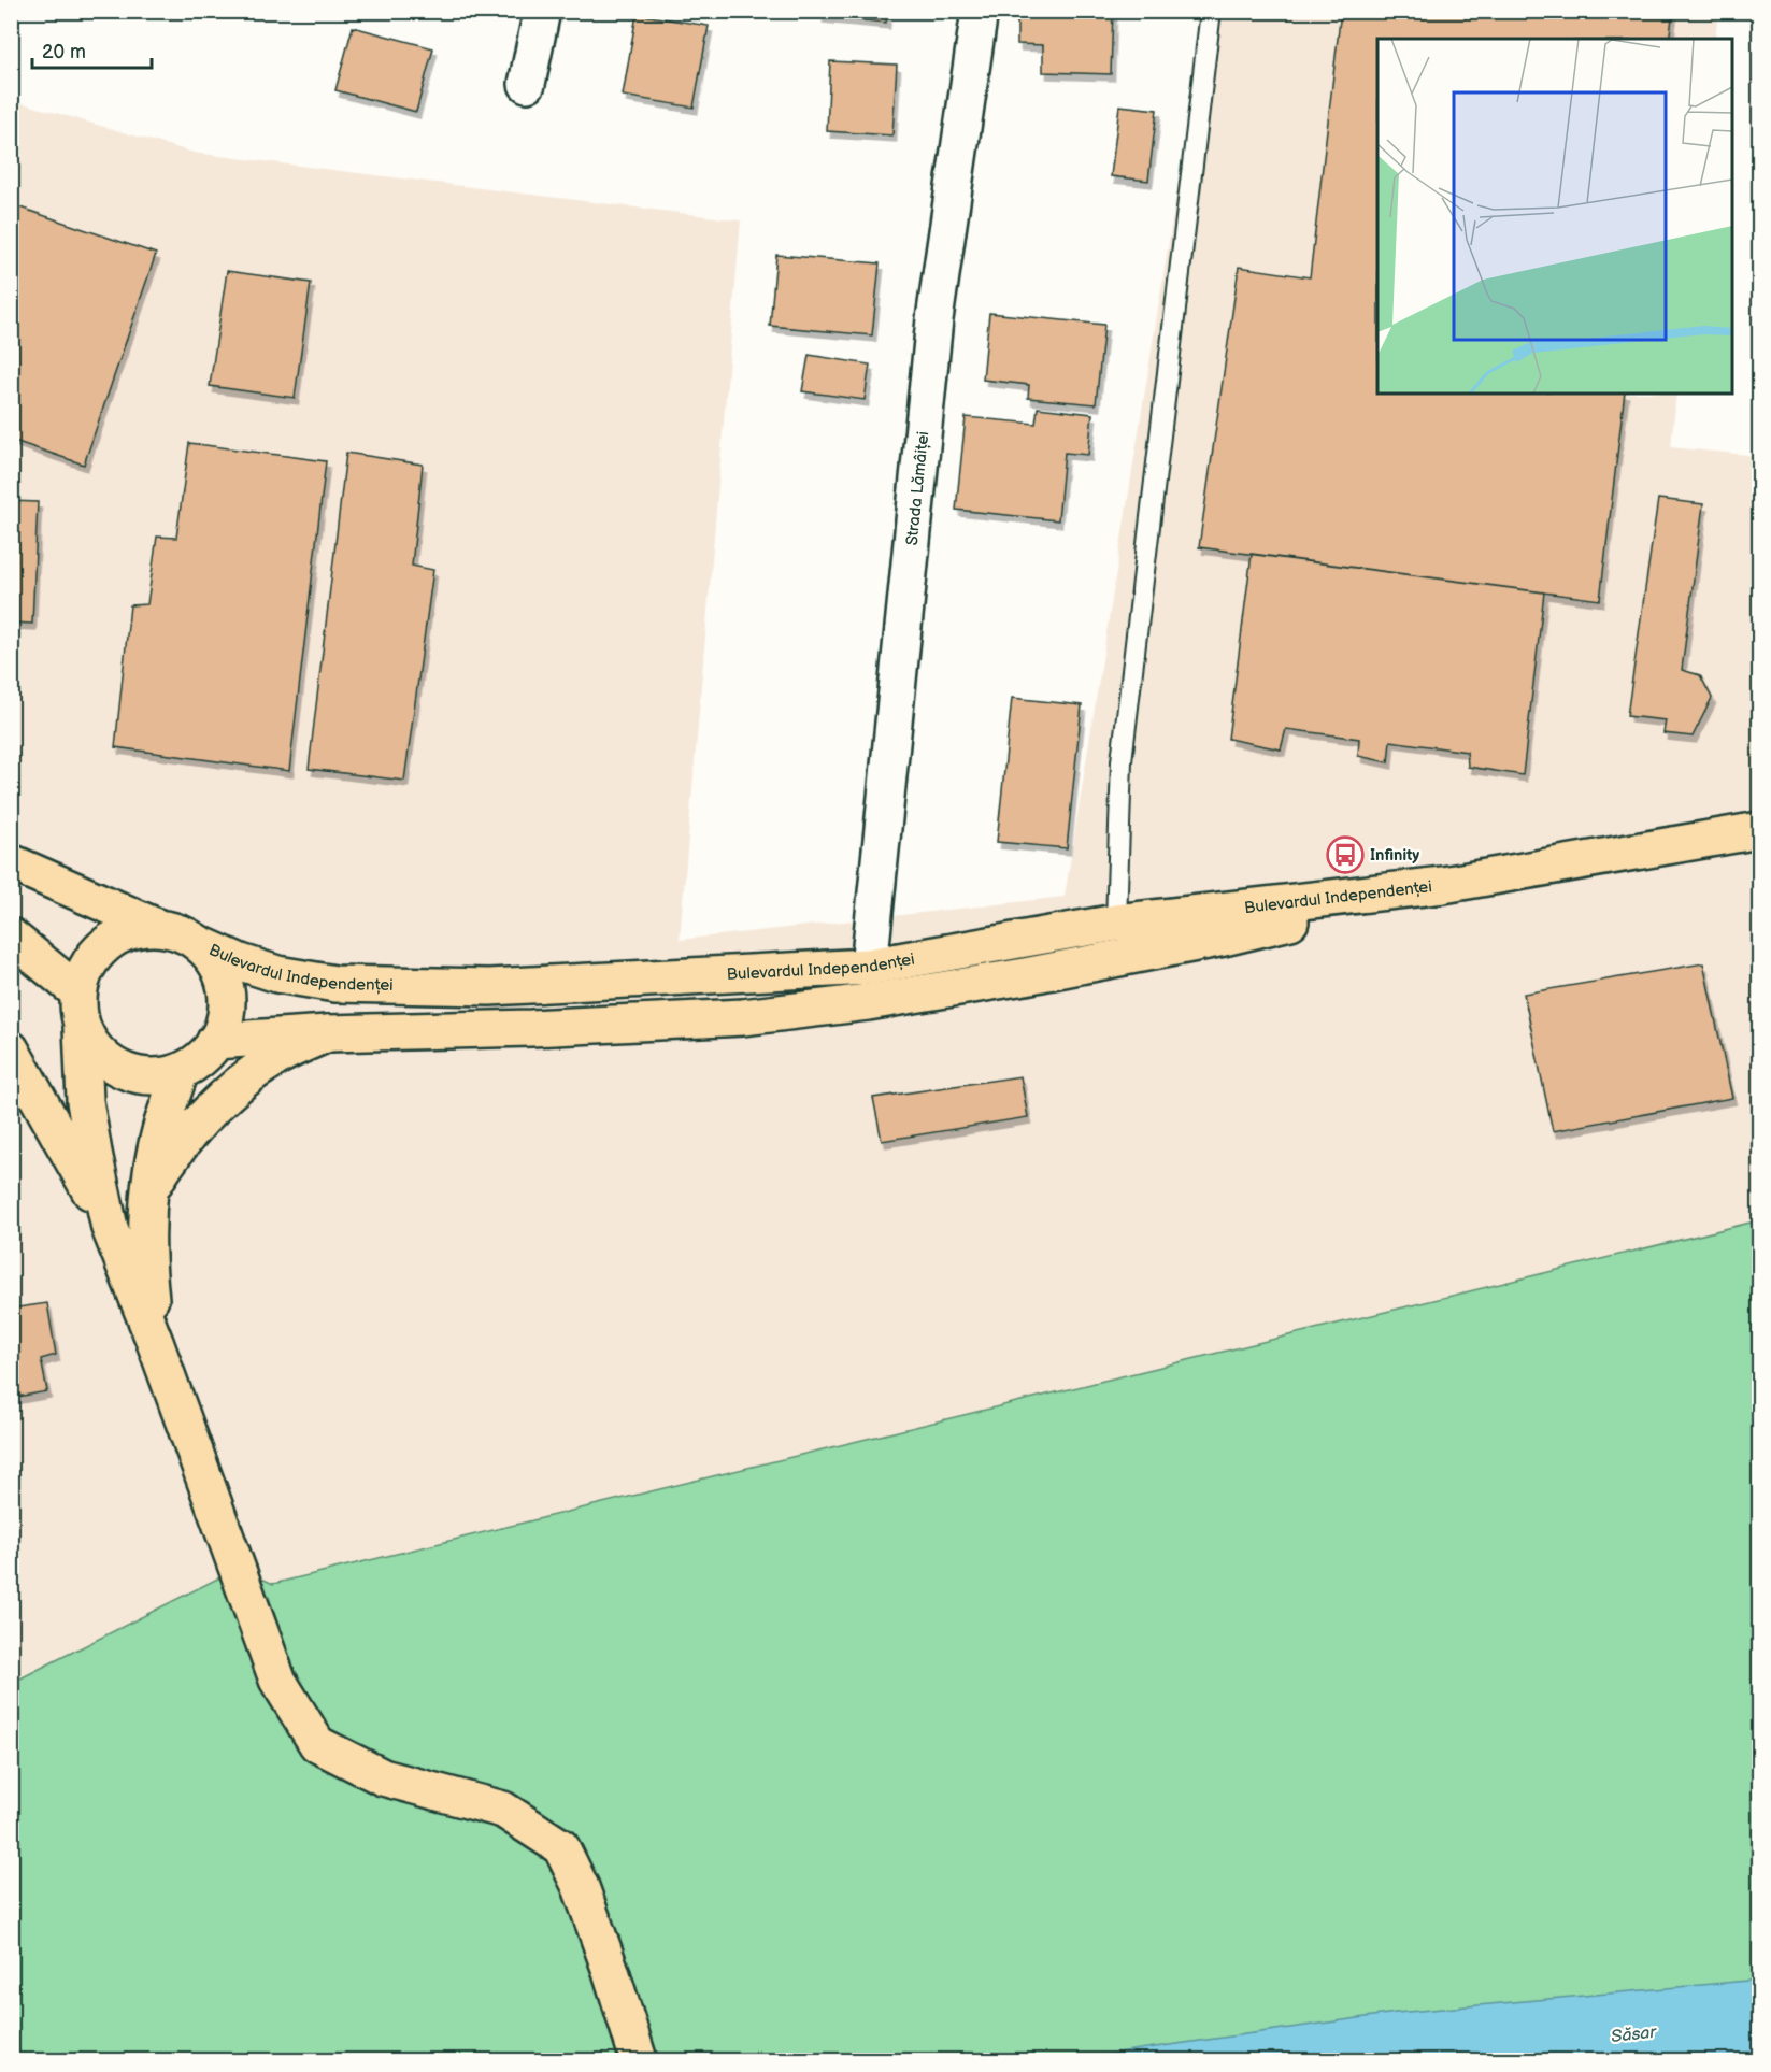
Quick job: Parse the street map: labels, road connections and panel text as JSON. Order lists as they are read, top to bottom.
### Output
{
  "streets": {
    "main road": ["Bulevardul Independenței"],
    "street": ["Strada Lămâiței"]
  },
  "crossings": [
    ["Strada Lămâiței", "Bulevardul Independenței"]
  ],
  "water": ["Săsar"],
  "places": {
    "bus stop": ["Infinity"]
  },
  "scale_bar": "20 m"
}
